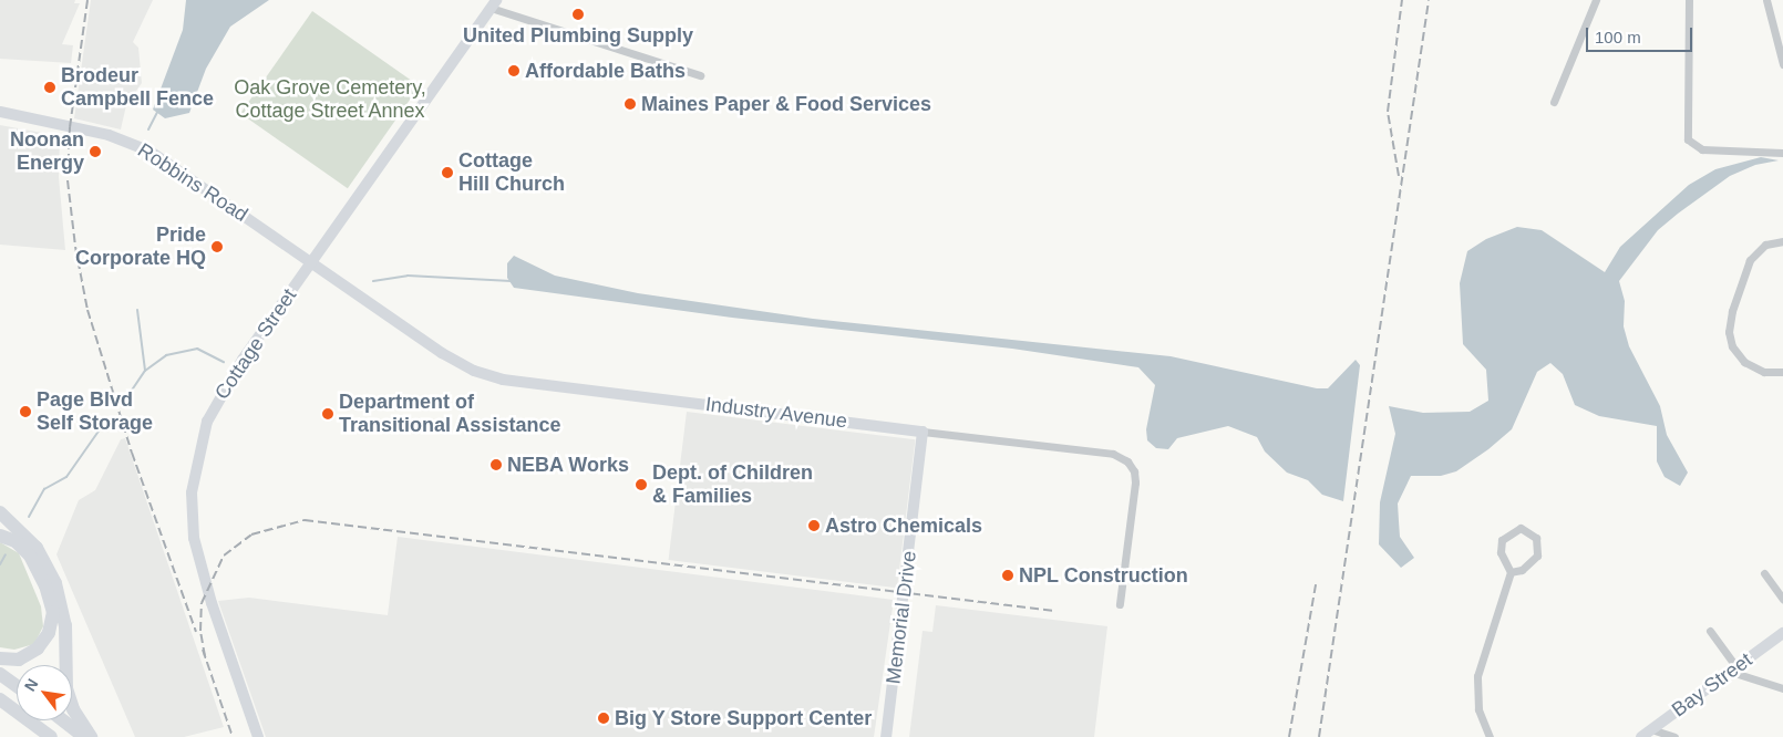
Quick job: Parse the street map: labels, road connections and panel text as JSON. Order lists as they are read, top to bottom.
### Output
{
  "streets": {
    "street": [
      "Robbins Road",
      "Cottage Street",
      "Industry Avenue",
      "Memorial Drive",
      "Bay Street"
    ]
  },
  "crossings": [
    ["Robbins Road", "Cottage Street"],
    ["Robbins Road", "Industry Avenue"],
    ["Cottage Street", "Industry Avenue"],
    ["Industry Avenue", "Memorial Drive"]
  ],
  "parks": ["Oak Grove Cemetery, Cottage Street Annex"],
  "places": [
    "United Plumbing Supply",
    "Affordable Baths",
    "Brodeur Campbell Fence",
    "Maines Paper & Food Services",
    "Noonan Energy",
    "Cottage Hill Church",
    "Pride Corporate HQ",
    "Page Blvd Self Storage",
    "Department of Transitional Assistance",
    "NEBA Works",
    "Dept. of Children & Families",
    "Astro Chemicals",
    "NPL Construction",
    "Big Y Store Support Center"
  ],
  "scale_bar": "100 m",
  "north": "top left"
}
